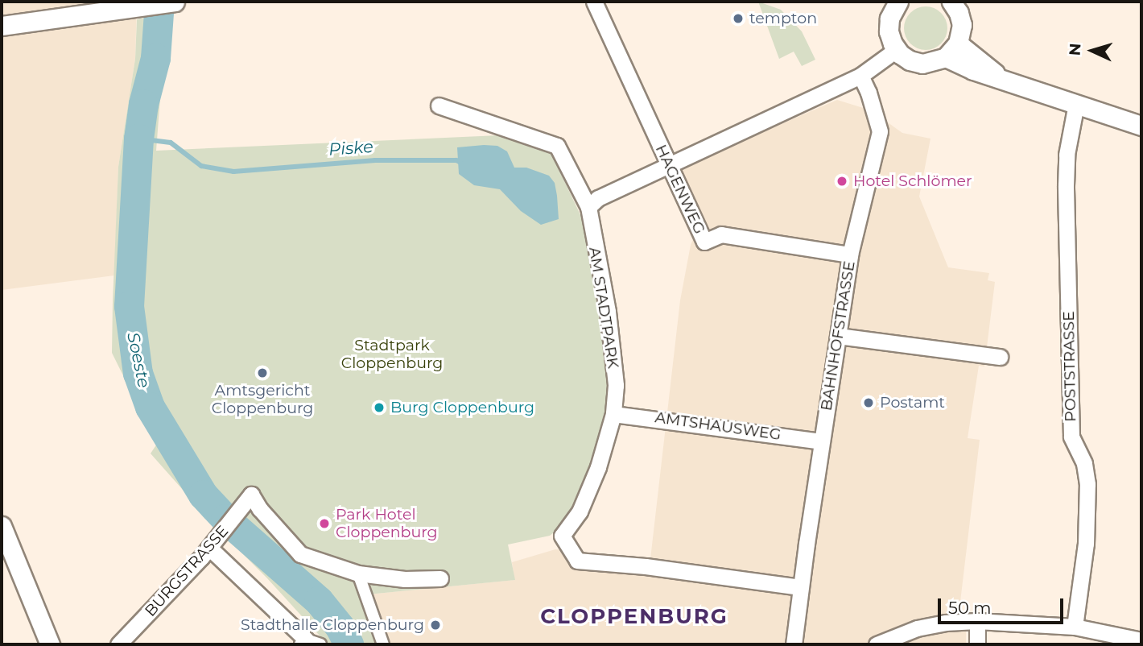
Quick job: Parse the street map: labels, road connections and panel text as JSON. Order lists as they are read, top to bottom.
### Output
{
  "streets": {
    "street": [
      "HAGENWEG",
      "AM STADTPARK",
      "BAHNHOFSTRASSE",
      "POSTSTRASSE",
      "AMTSHAUSWEG",
      "BURGSTRASSE"
    ]
  },
  "crossings": [
    ["HAGENWEG", "BAHNHOFSTRASSE"],
    ["AM STADTPARK", "BAHNHOFSTRASSE"],
    ["AM STADTPARK", "AMTSHAUSWEG"],
    ["BAHNHOFSTRASSE", "AMTSHAUSWEG"]
  ],
  "districts": ["CLOPPENBURG"],
  "water": ["Piske", "Soeste"],
  "parks": ["Stadtpark Cloppenburg"],
  "places": [
    "tempton",
    "Hotel Schlömer",
    "Amtsgericht Cloppenburg",
    "Postamt",
    "Burg Cloppenburg",
    "Park Hotel Cloppenburg",
    "Stadthalle Cloppenburg"
  ],
  "scale_bar": "50 m",
  "north": "left"
}
